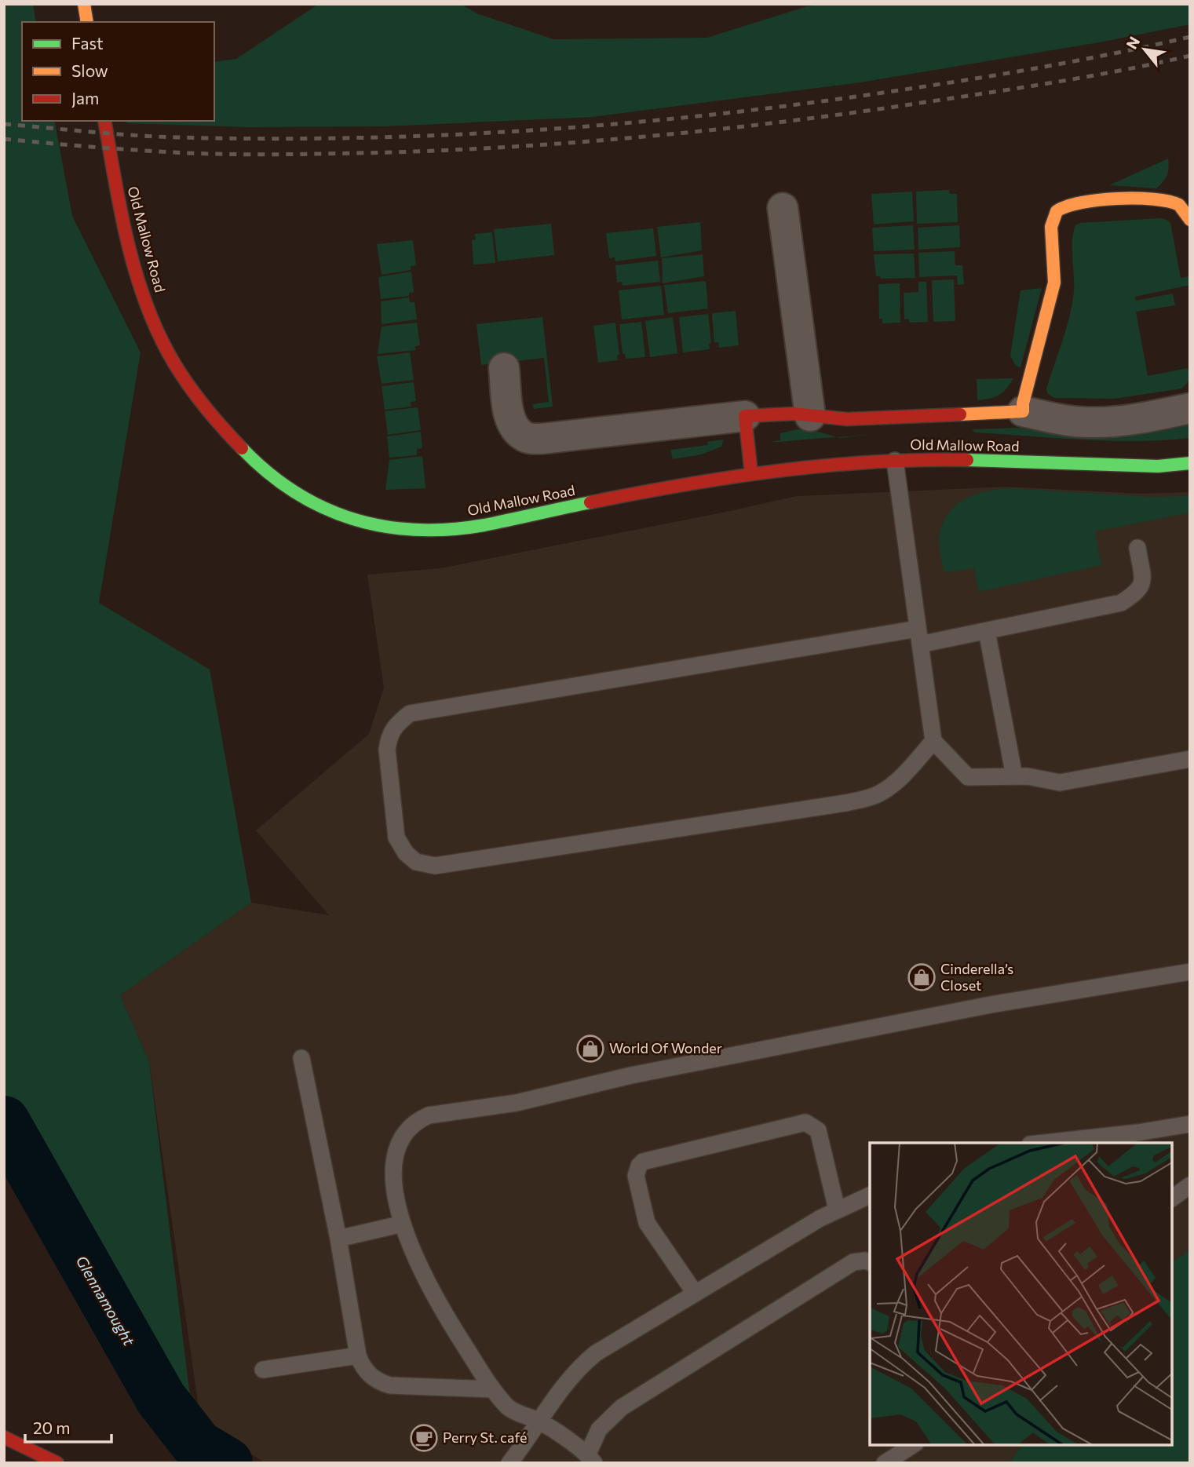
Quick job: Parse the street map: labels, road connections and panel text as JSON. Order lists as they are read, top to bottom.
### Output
{
  "streets": {
    "street": ["Old Mallow Road"]
  },
  "water": ["Glennamought"],
  "places": {
    "shop": ["Cinderella’s Closet", "World Of Wonder"],
    "cafe": ["Perry St. café"]
  },
  "legend": ["Fast", "Slow", "Jam"],
  "scale_bar": "20 m",
  "north": "top left"
}
